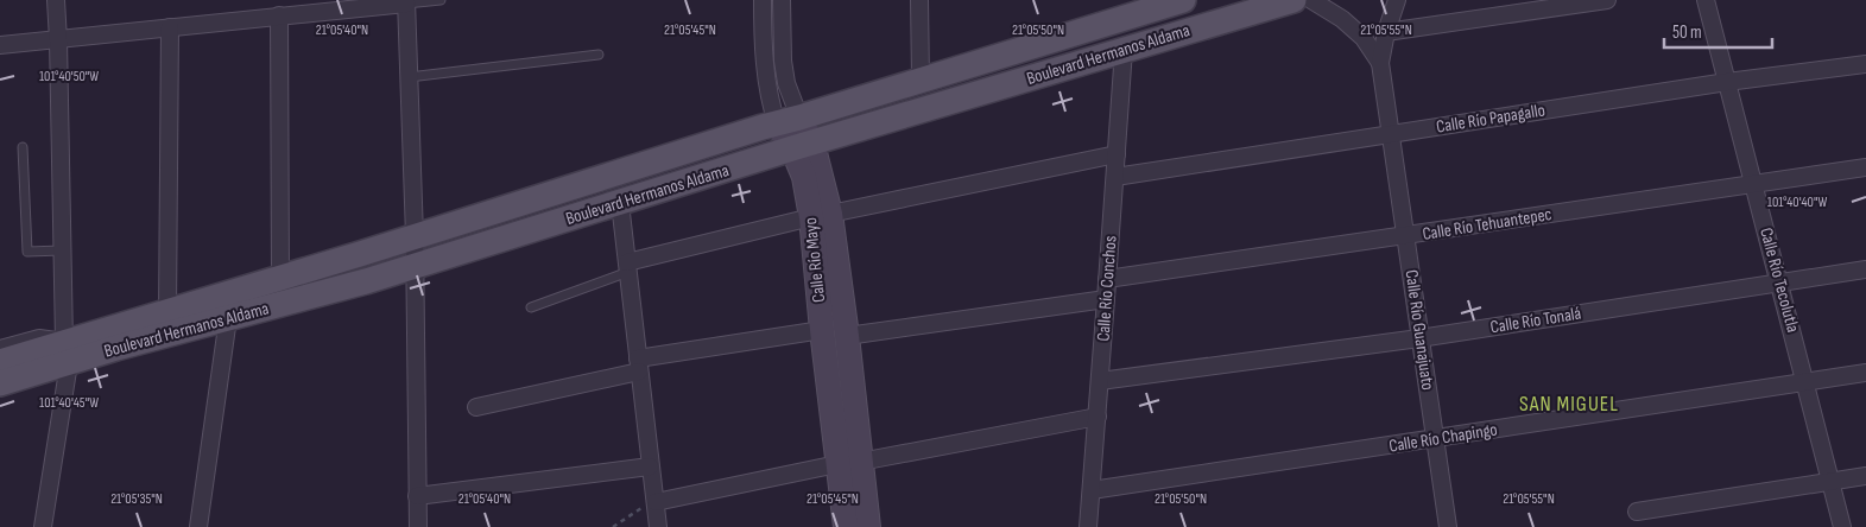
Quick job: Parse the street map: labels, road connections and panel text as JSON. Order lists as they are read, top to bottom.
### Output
{
  "streets": {
    "main road": ["Boulevard Hermanos Aldama"],
    "street": [
      "Calle Río Papagallo",
      "Calle Río Tehuantepec",
      "Calle Río Mayo",
      "Calle Río Tecolutla",
      "Calle Río Conchos",
      "Calle Río Tonalá",
      "Calle Río Guanajuato",
      "Calle Río Chapingo"
    ]
  },
  "crossings": [
    ["Boulevard Hermanos Aldama", "Calle Río Mayo"],
    ["Boulevard Hermanos Aldama", "Calle Río Conchos"],
    ["Calle Río Papagallo", "Calle Río Tecolutla"],
    ["Calle Río Papagallo", "Calle Río Conchos"],
    ["Calle Río Papagallo", "Calle Río Guanajuato"],
    ["Calle Río Tehuantepec", "Calle Río Tecolutla"],
    ["Calle Río Tehuantepec", "Calle Río Conchos"],
    ["Calle Río Tehuantepec", "Calle Río Guanajuato"],
    ["Calle Río Tecolutla", "Calle Río Tonalá"],
    ["Calle Río Tecolutla", "Calle Río Chapingo"],
    ["Calle Río Conchos", "Calle Río Tonalá"],
    ["Calle Río Conchos", "Calle Río Chapingo"],
    ["Calle Río Tonalá", "Calle Río Guanajuato"],
    ["Calle Río Guanajuato", "Calle Río Chapingo"]
  ],
  "districts": ["SAN MIGUEL"],
  "scale_bar": "50 m",
  "coordinates": [
    "21°05'40\"N",
    "21°05'45\"N",
    "21°05'50\"N",
    "21°05'55\"N",
    "101°40'50\"W",
    "101°40'40\"W",
    "101°40'45\"W",
    "21°05'35\"N"
  ]
}
